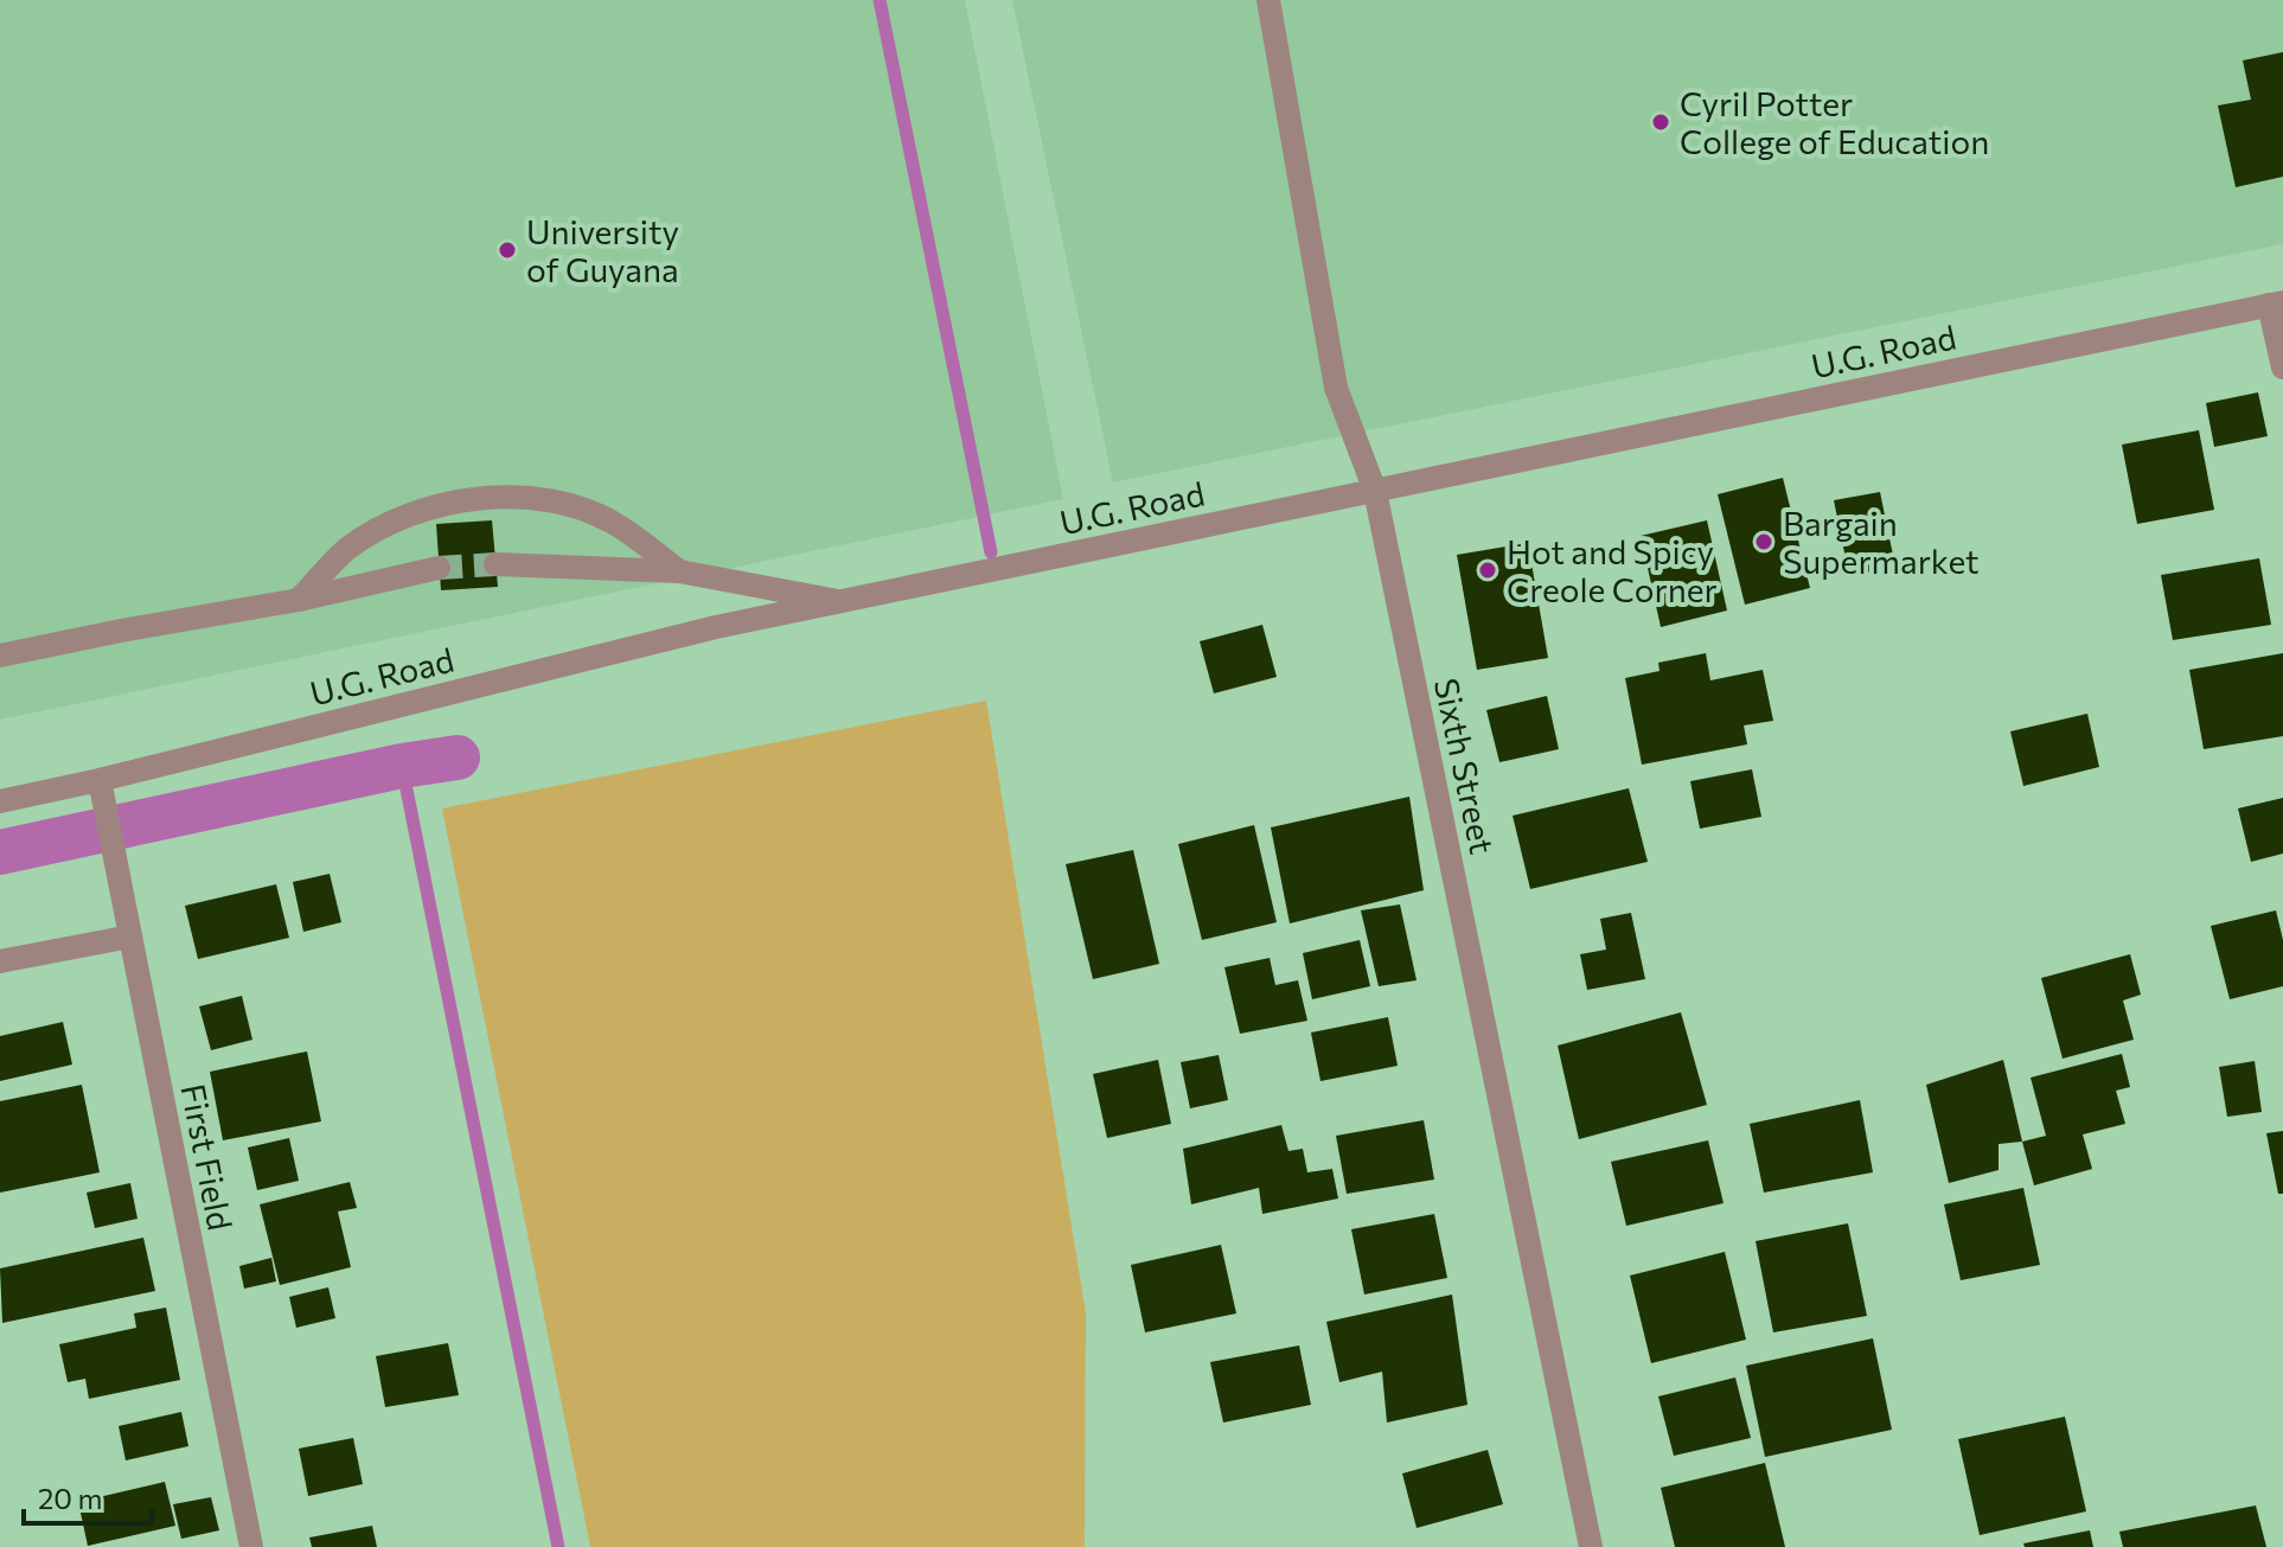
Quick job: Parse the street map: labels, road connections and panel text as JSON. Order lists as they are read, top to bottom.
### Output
{
  "streets": {
    "street": ["U.G. Road", "Sixth Street", "First Field"]
  },
  "crossings": [
    ["U.G. Road", "Sixth Street"],
    ["U.G. Road", "First Field"]
  ],
  "places": [
    "Cyril Potter College of Education",
    "University of Guyana",
    "Bargain Supermarket",
    "Hot and Spicy Creole Corner"
  ],
  "scale_bar": "20 m"
}
